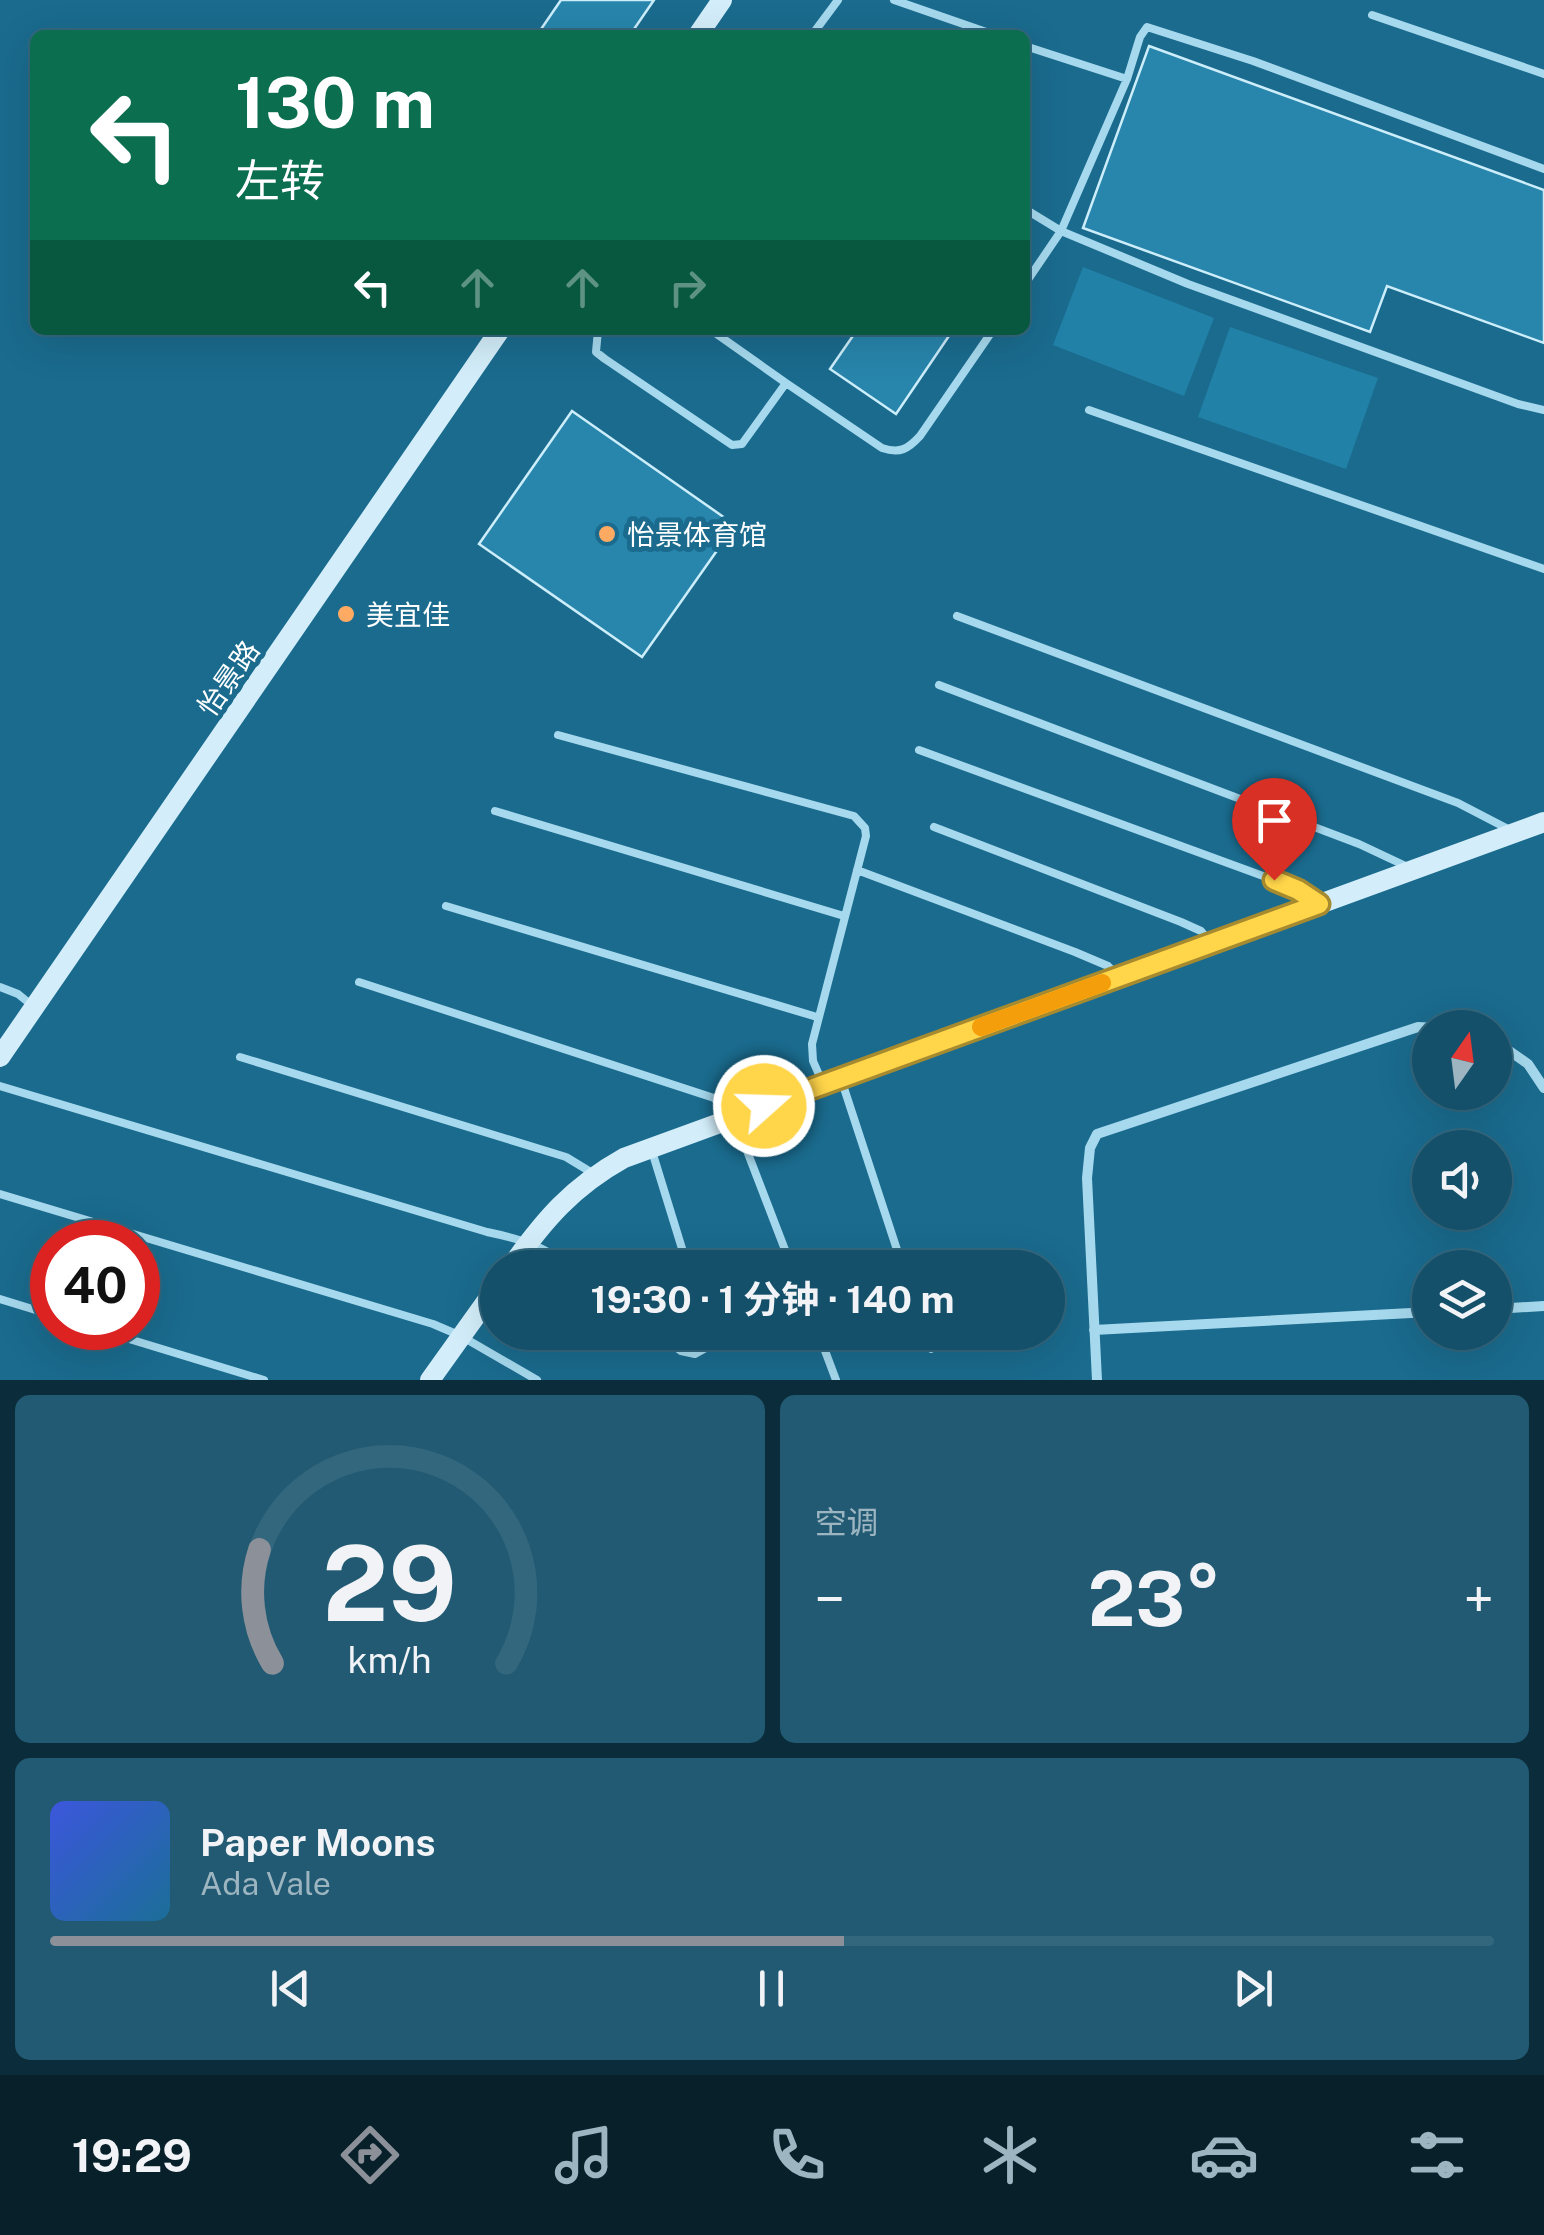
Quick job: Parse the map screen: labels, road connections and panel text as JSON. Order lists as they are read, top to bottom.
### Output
{
  "streets": {
    "street": ["怡景路"]
  },
  "places": ["怡景体育馆", "美宜佳"],
  "north": "top",
  "page": {
    "turn": ["130 m", "左转"],
    "limit": "40",
    "trip": "19:30 · 1 分钟 · 140 m",
    "tile": "空调",
    "heat": ["−", "23°", "+"],
    "song": ["Paper Moons", "Ada Vale"],
    "tabs": "19:29",
    "gauge": ["29", "km/h"]
  }
}
